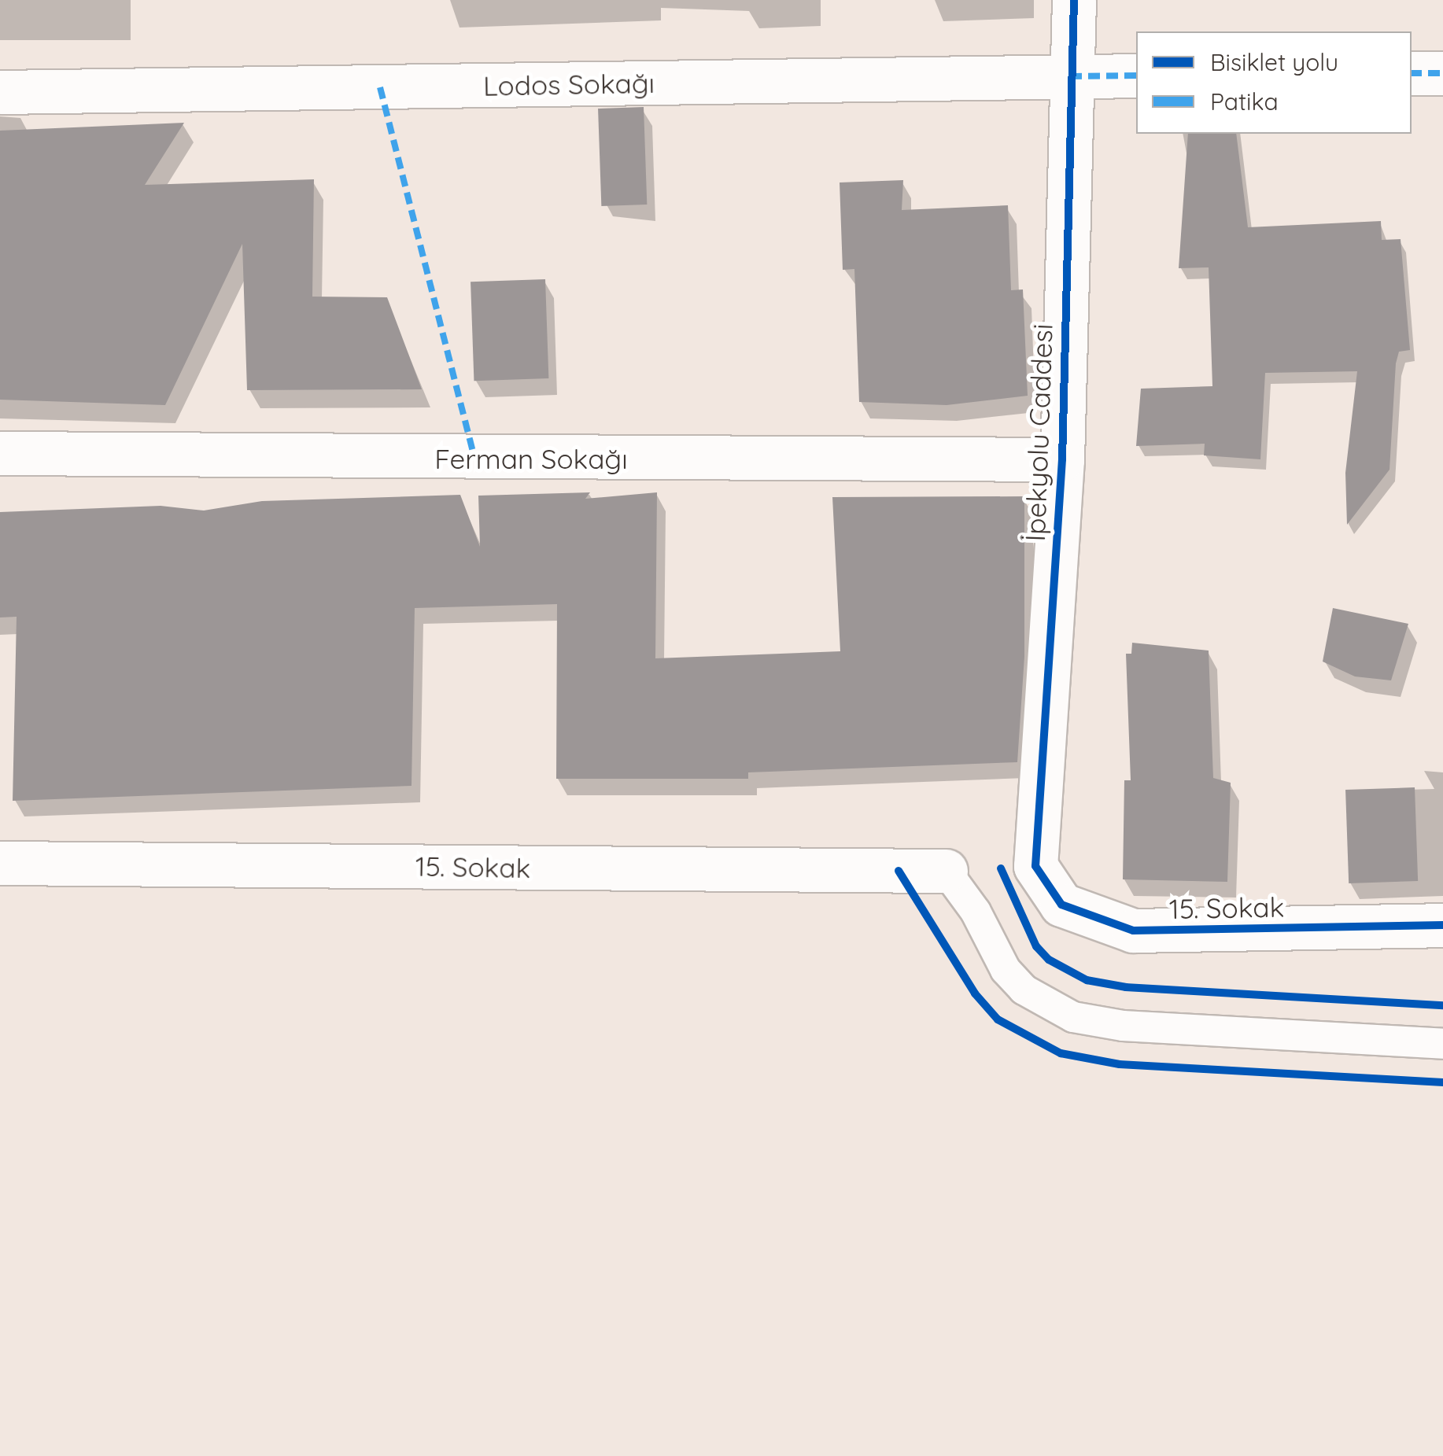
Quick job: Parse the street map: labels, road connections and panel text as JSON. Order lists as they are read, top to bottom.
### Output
{
  "streets": {
    "street": [
      "Lodos Sokağı",
      "İpekyolu Caddesi",
      "Ferman Sokağı",
      "15. Sokak"
    ]
  },
  "crossings": [
    ["Lodos Sokağı", "İpekyolu Caddesi"],
    ["İpekyolu Caddesi", "Ferman Sokağı"],
    ["İpekyolu Caddesi", "15. Sokak"]
  ],
  "legend": ["Bisiklet yolu", "Patika"]
}
